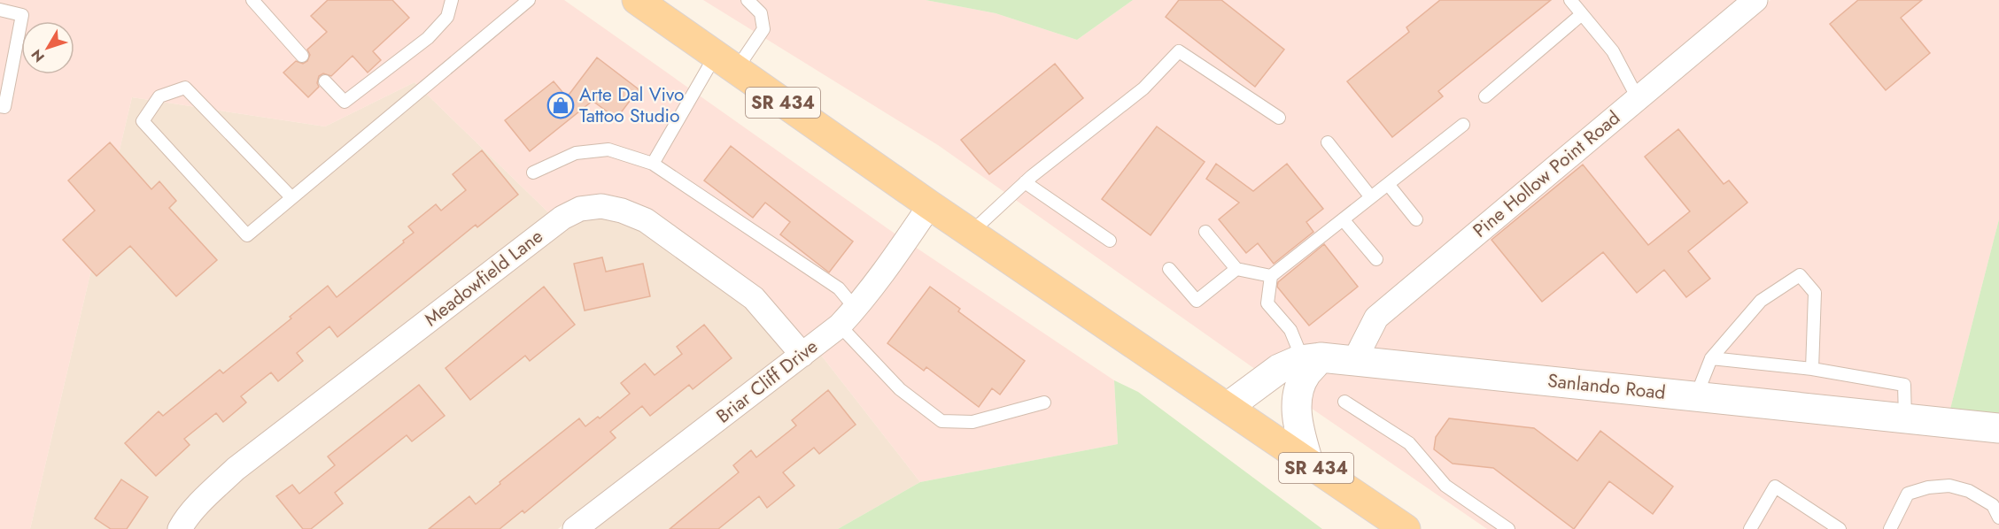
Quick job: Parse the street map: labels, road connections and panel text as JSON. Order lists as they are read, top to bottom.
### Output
{
  "streets": {
    "main road": ["SR 434"],
    "street": [
      "Pine Hollow Point Road",
      "Meadowfield Lane",
      "Briar Cliff Drive",
      "Sanlando Road"
    ]
  },
  "crossings": [
    ["SR 434", "Briar Cliff Drive"],
    ["SR 434", "Sanlando Road"],
    ["Pine Hollow Point Road", "Sanlando Road"],
    ["Meadowfield Lane", "Briar Cliff Drive"]
  ],
  "places": {
    "shop": ["Arte Dal Vivo Tattoo Studio"]
  },
  "north": "bottom left"
}
